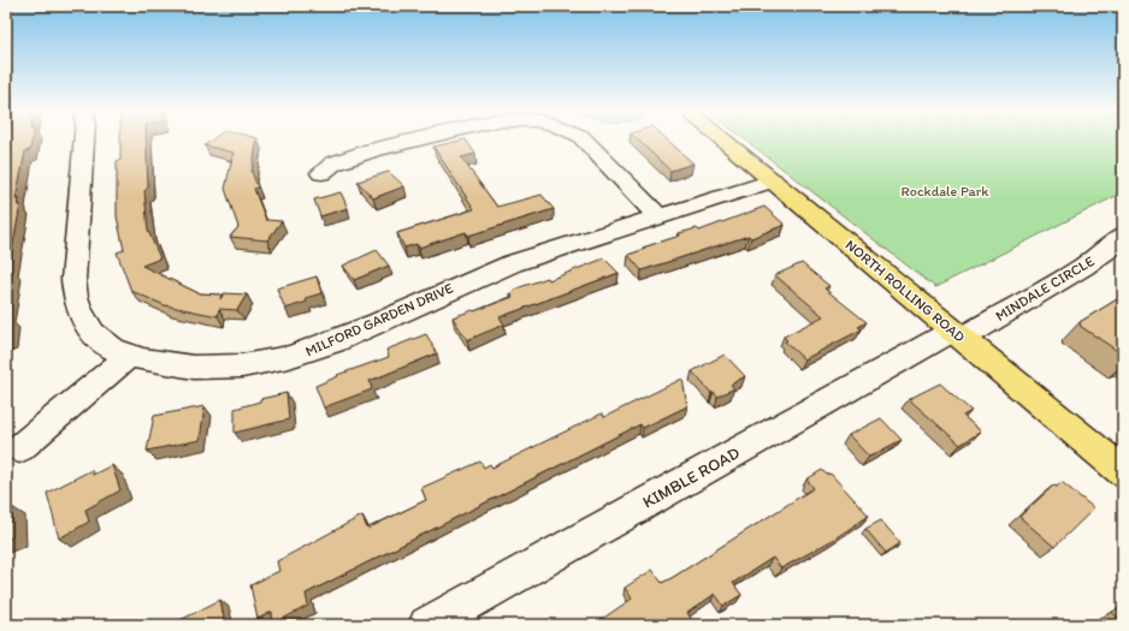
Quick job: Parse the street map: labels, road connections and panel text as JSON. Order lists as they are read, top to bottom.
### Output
{
  "streets": {
    "main road": ["NORTH ROLLING ROAD"],
    "street": ["MINDALE CIRCLE", "MILFORD GARDEN DRIVE", "KIMBLE ROAD"]
  },
  "crossings": [
    ["MINDALE CIRCLE", "NORTH ROLLING ROAD"],
    ["MINDALE CIRCLE", "KIMBLE ROAD"],
    ["NORTH ROLLING ROAD", "MILFORD GARDEN DRIVE"],
    ["NORTH ROLLING ROAD", "KIMBLE ROAD"]
  ],
  "parks": ["Rockdale Park"]
}
